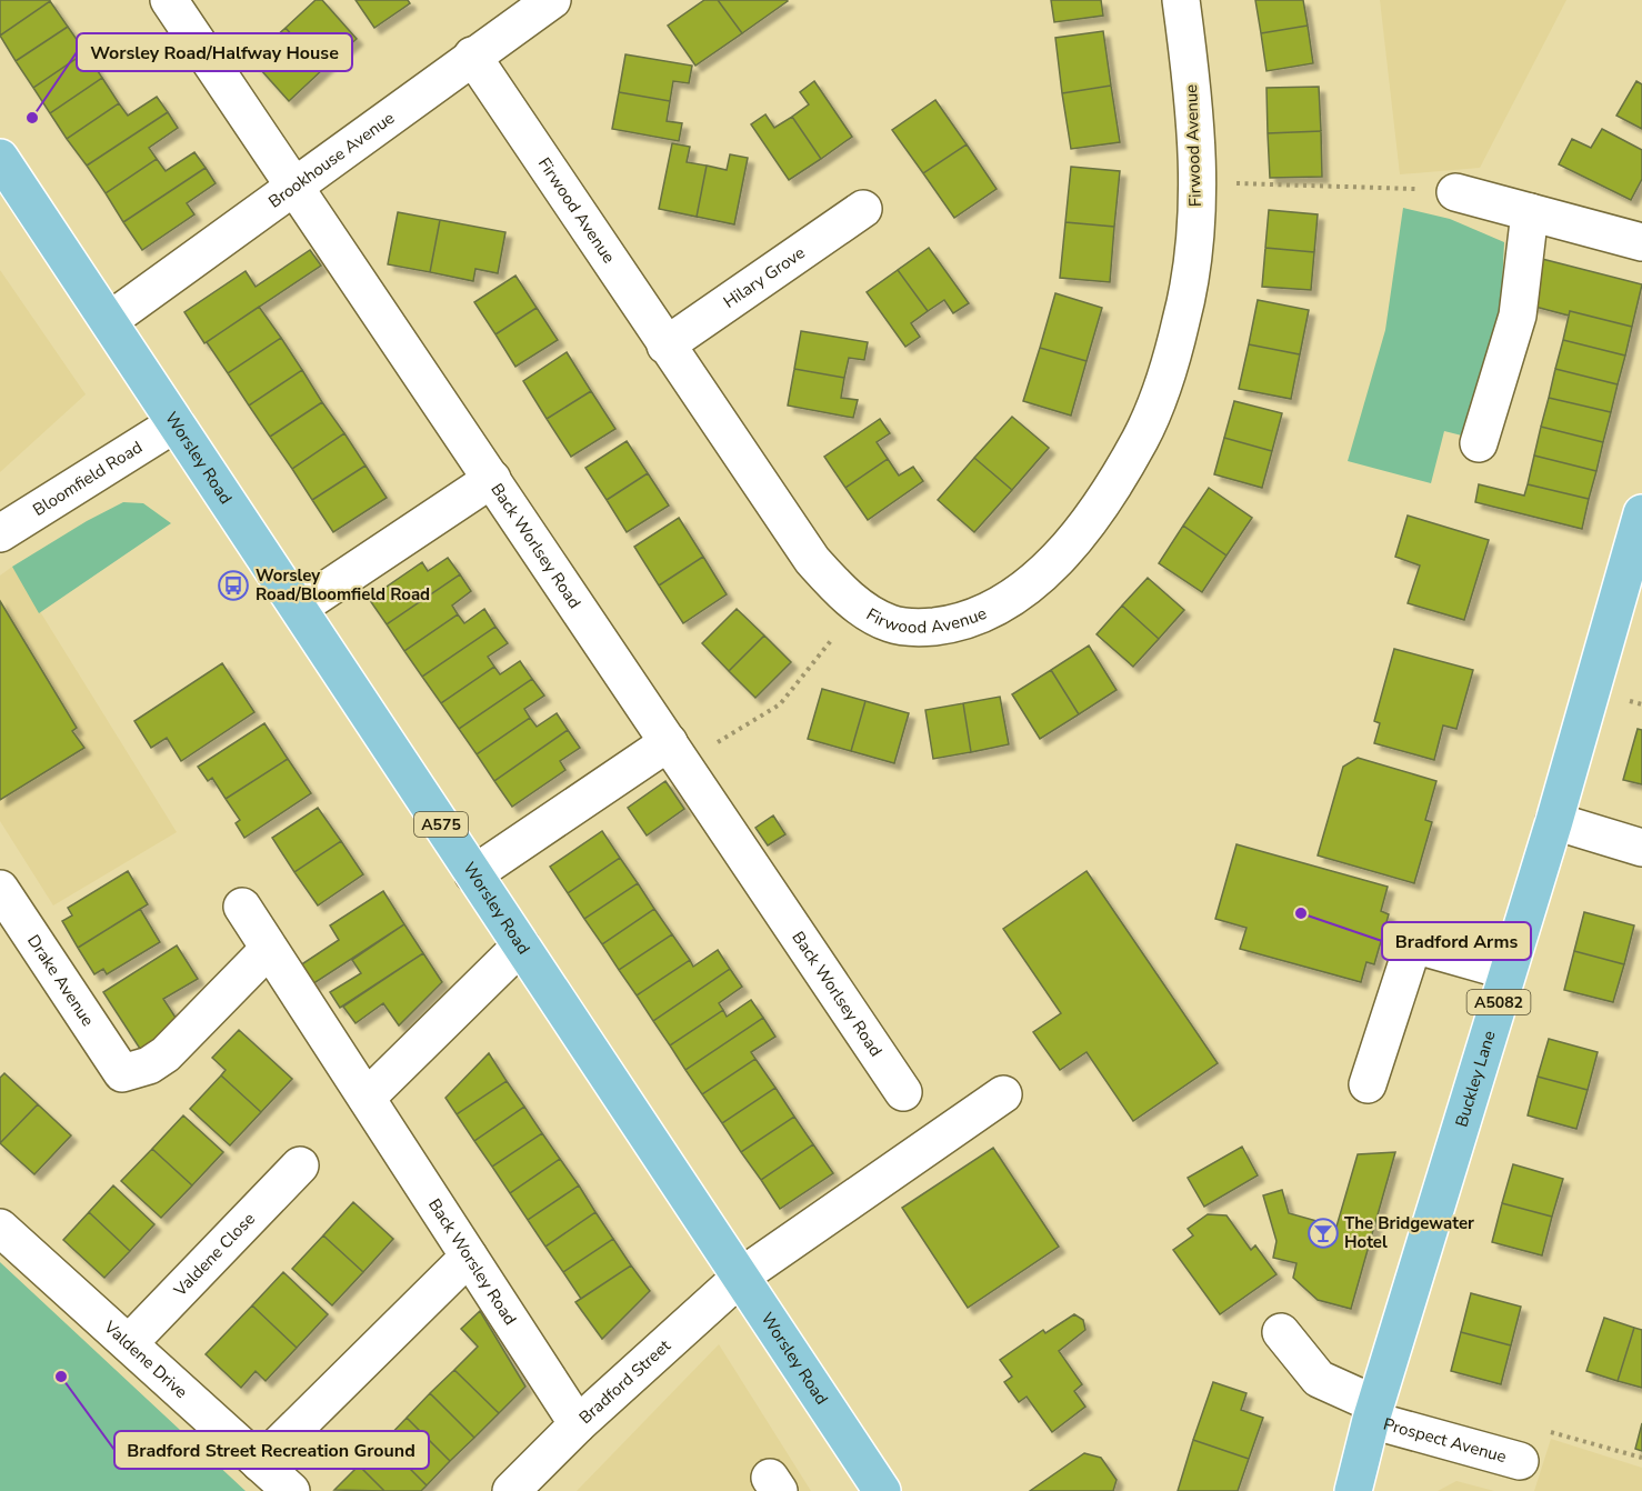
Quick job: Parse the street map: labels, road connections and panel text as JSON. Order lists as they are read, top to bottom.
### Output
{
  "streets": {
    "main road": [
      "Worsley Road",
      "A575",
      "A5082",
      "Buckley Lane"
    ],
    "street": [
      "Firwood Avenue",
      "Brookhouse Avenue",
      "Hilary Grove",
      "Bloomfield Road",
      "Back Worlsey Road",
      "Drake Avenue",
      "Valdene Close",
      "Back Worsley Road",
      "Valdene Drive",
      "Bradford Street",
      "Prospect Avenue"
    ]
  },
  "crossings": [
    ["Firwood Avenue", "Brookhouse Avenue"],
    ["Firwood Avenue", "Hilary Grove"],
    ["Brookhouse Avenue", "Worsley Road"],
    ["Brookhouse Avenue", "Back Worlsey Road"],
    ["Worsley Road", "Bloomfield Road"],
    ["Worsley Road", "Bradford Street"],
    ["Drake Avenue", "Back Worsley Road"],
    ["Buckley Lane", "Prospect Avenue"],
    ["Valdene Close", "Valdene Drive"],
    ["Back Worsley Road", "Bradford Street"]
  ],
  "places": {
    "other": ["Worsley Road/Halfway House", "Bradford Arms", "Bradford Street Recreation Ground"],
    "bus stop": ["Worsley Road/Bloomfield Road"],
    "bar": ["The Bridgewater Hotel"]
  }
}
